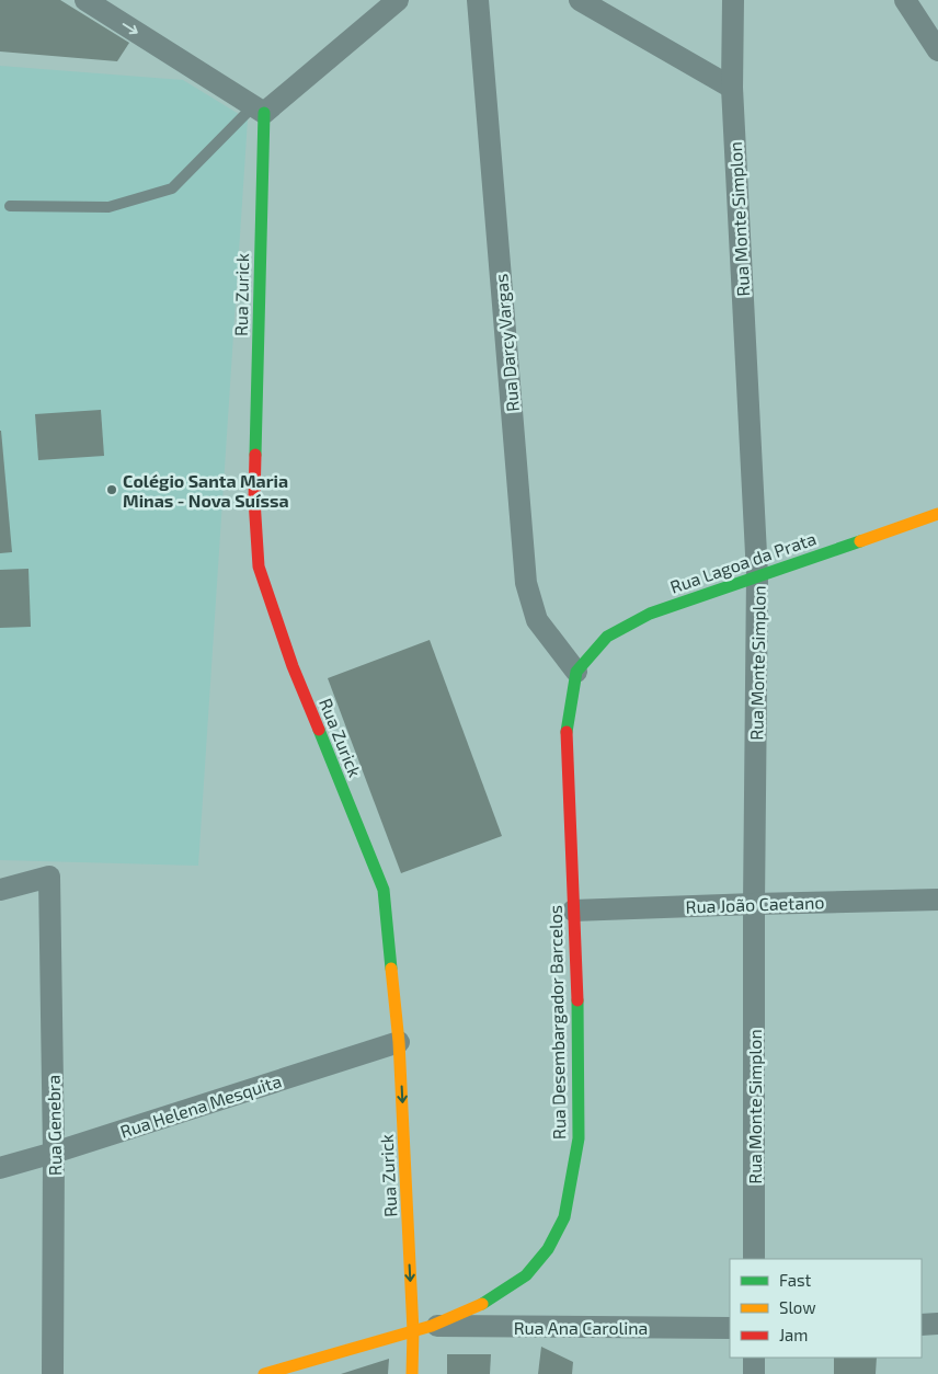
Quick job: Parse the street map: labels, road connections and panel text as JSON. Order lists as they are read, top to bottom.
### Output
{
  "streets": {
    "street": [
      "Rua Monte Simplon",
      "Rua Zurick",
      "Rua Darcy Vargas",
      "Rua Lagoa da Prata",
      "Rua João Caetano",
      "Rua Desembargador Barcelos",
      "Rua Helena Mesquita",
      "Rua Genebra",
      "Rua Ana Carolina"
    ]
  },
  "crossings": [
    ["Rua Monte Simplon", "Rua Lagoa da Prata"],
    ["Rua Monte Simplon", "Rua João Caetano"],
    ["Rua Zurick", "Rua Desembargador Barcelos"],
    ["Rua Zurick", "Rua Helena Mesquita"],
    ["Rua Zurick", "Rua Ana Carolina"],
    ["Rua Darcy Vargas", "Rua Lagoa da Prata"],
    ["Rua Darcy Vargas", "Rua Desembargador Barcelos"],
    ["Rua Lagoa da Prata", "Rua Desembargador Barcelos"],
    ["Rua João Caetano", "Rua Desembargador Barcelos"],
    ["Rua Desembargador Barcelos", "Rua Ana Carolina"],
    ["Rua Helena Mesquita", "Rua Genebra"]
  ],
  "places": ["Colégio Santa Maria Minas - Nova Suíssa"],
  "legend": ["Fast", "Slow", "Jam"]
}
